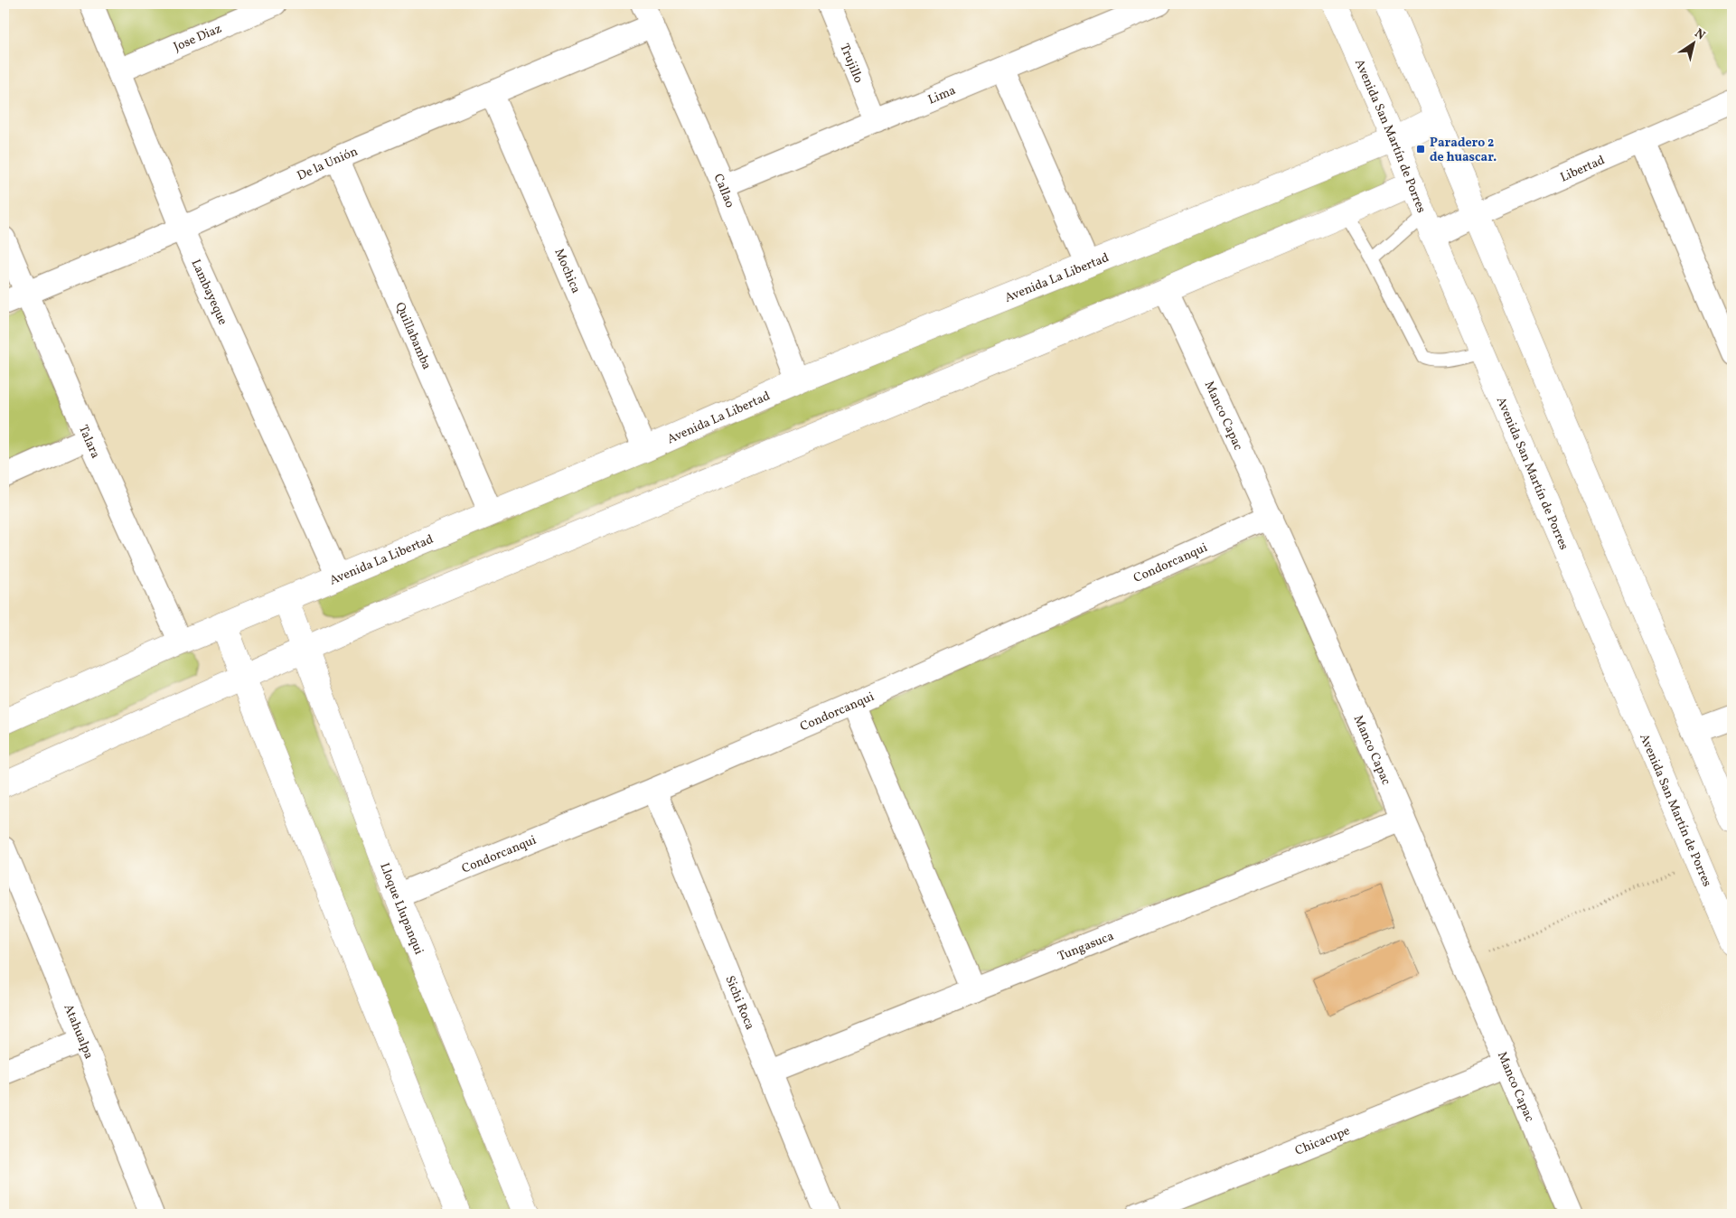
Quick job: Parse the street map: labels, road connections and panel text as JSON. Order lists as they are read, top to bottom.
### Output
{
  "streets": {
    "street": [
      "Jose Diaz",
      "Trujillo",
      "Lima",
      "Avenida San Martín de Porres",
      "De la Unión",
      "Libertad",
      "Callao",
      "Mochica",
      "Avenida La Libertad",
      "Lambayeque",
      "Quillabamba",
      "Manco Capac",
      "Talara",
      "Condorcanqui",
      "Lloque Llupanqui",
      "Tungasuca",
      "Sichi Roca",
      "Atahualpa",
      "Chicacupe"
    ]
  },
  "crossings": [
    ["Jose Diaz", "Lambayeque"],
    ["Trujillo", "Lima"],
    ["Lima", "Callao"],
    ["Avenida San Martín de Porres", "Libertad"],
    ["Avenida San Martín de Porres", "Avenida La Libertad"],
    ["De la Unión", "Callao"],
    ["De la Unión", "Mochica"],
    ["De la Unión", "Lambayeque"],
    ["De la Unión", "Quillabamba"],
    ["De la Unión", "Talara"],
    ["Callao", "Avenida La Libertad"],
    ["Mochica", "Avenida La Libertad"],
    ["Avenida La Libertad", "Lambayeque"],
    ["Avenida La Libertad", "Quillabamba"],
    ["Avenida La Libertad", "Talara"],
    ["Avenida La Libertad", "Lloque Llupanqui"],
    ["Manco Capac", "Condorcanqui"],
    ["Manco Capac", "Tungasuca"],
    ["Manco Capac", "Chicacupe"],
    ["Condorcanqui", "Lloque Llupanqui"],
    ["Condorcanqui", "Sichi Roca"],
    ["Tungasuca", "Sichi Roca"]
  ],
  "places": {
    "transit": ["Paradero 2 de huascar."]
  },
  "north": "top right"
}
